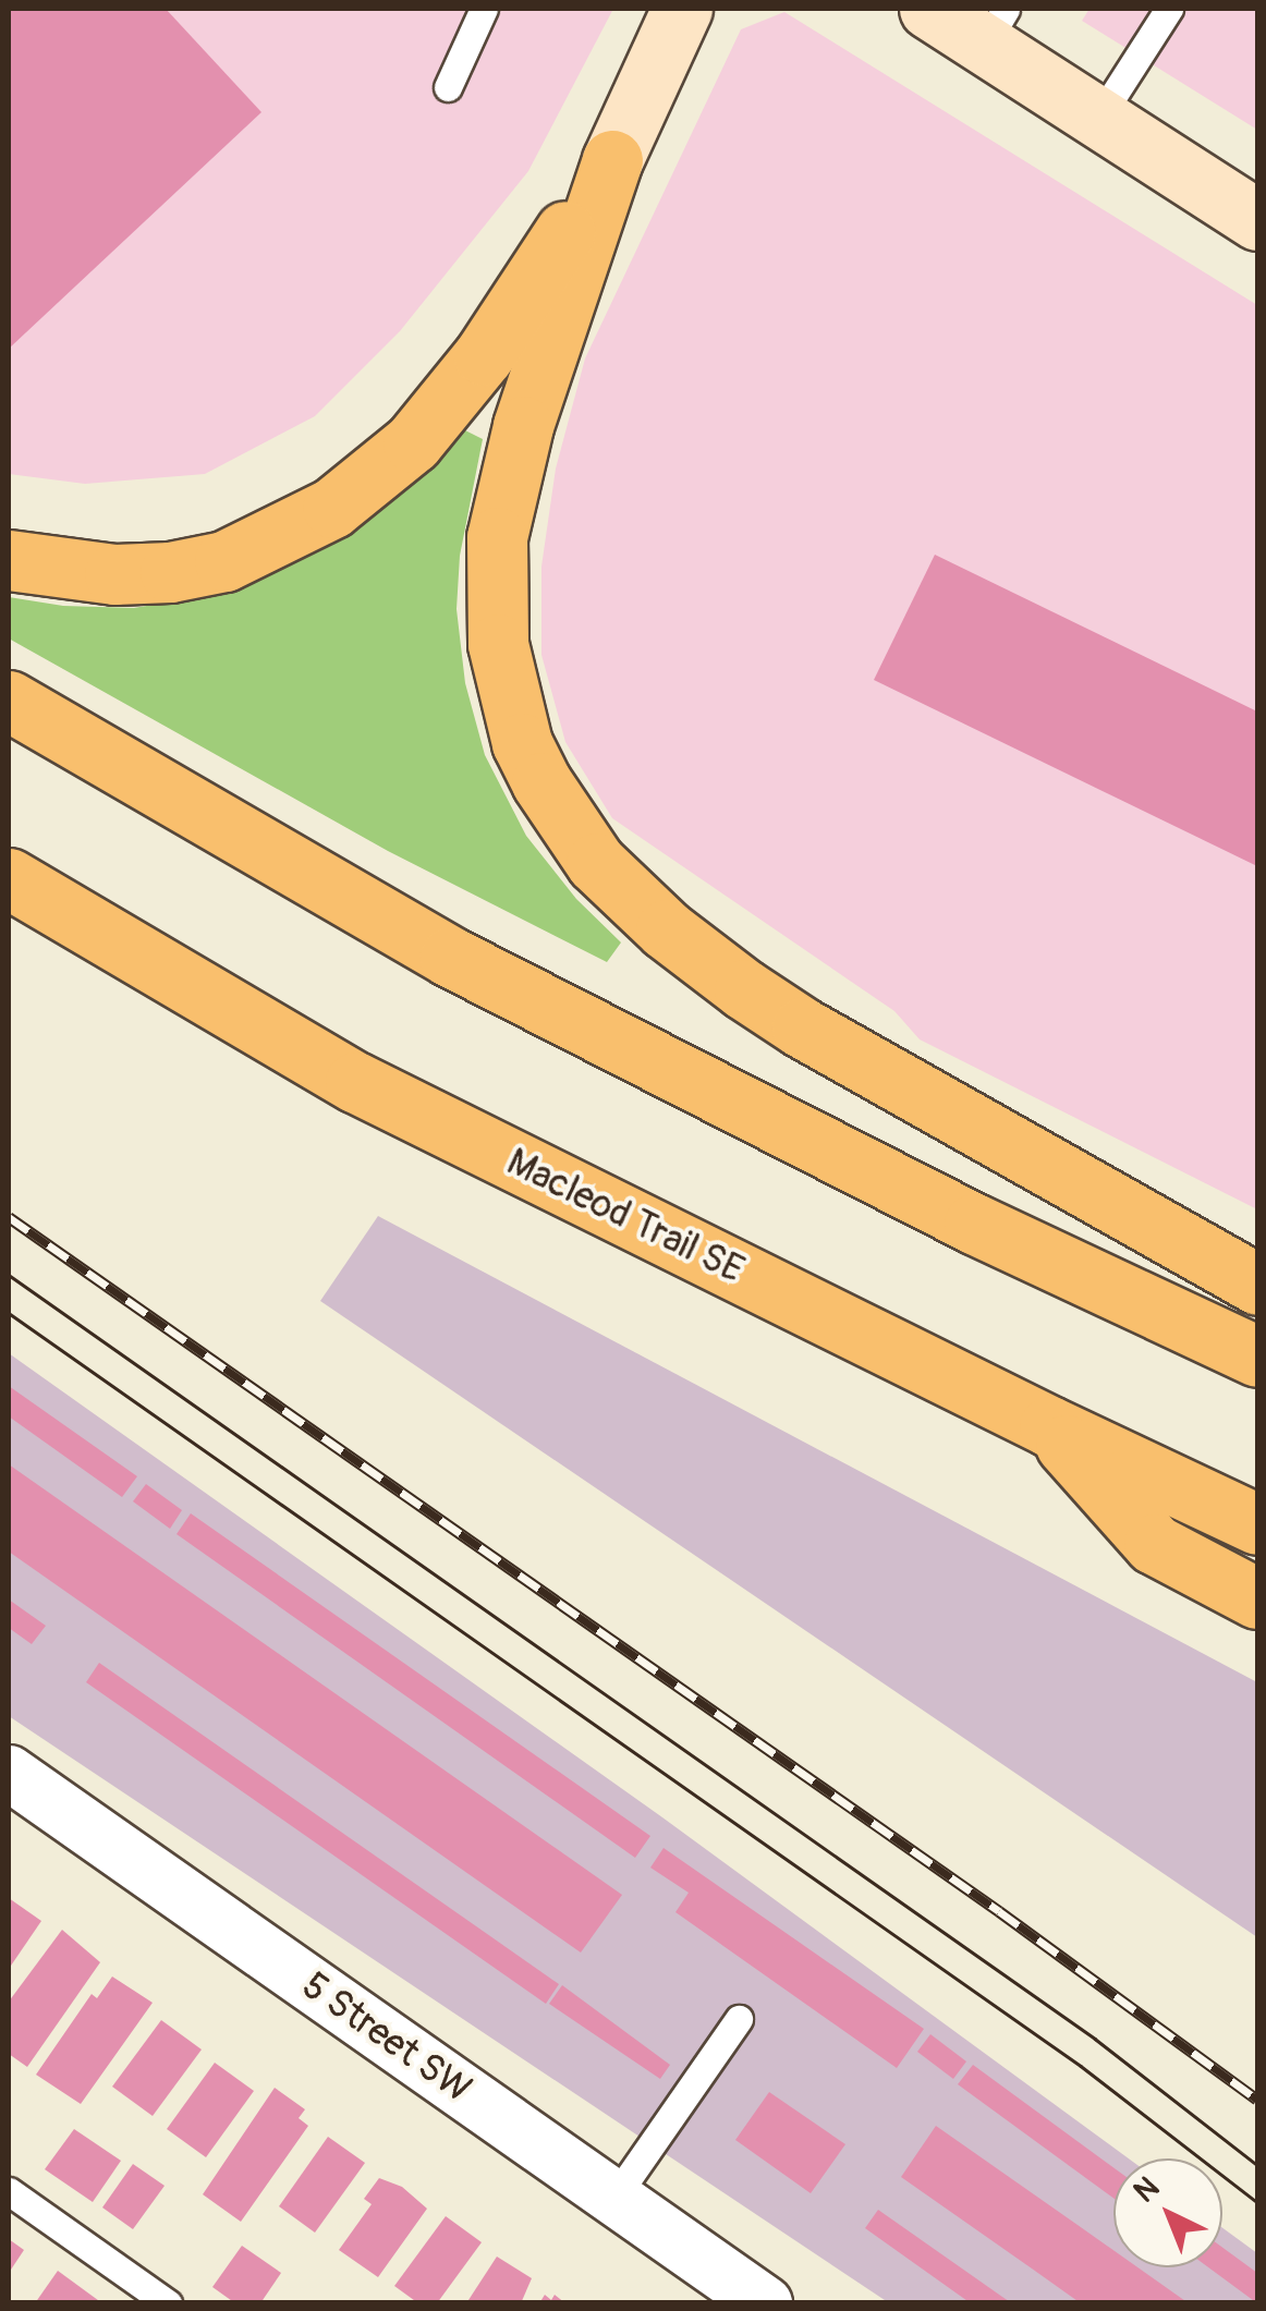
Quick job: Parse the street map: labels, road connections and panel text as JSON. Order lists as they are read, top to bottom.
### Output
{
  "streets": {
    "highway": ["Macleod Trail SE"],
    "street": ["5 Street SW"]
  },
  "north": "top left"
}
